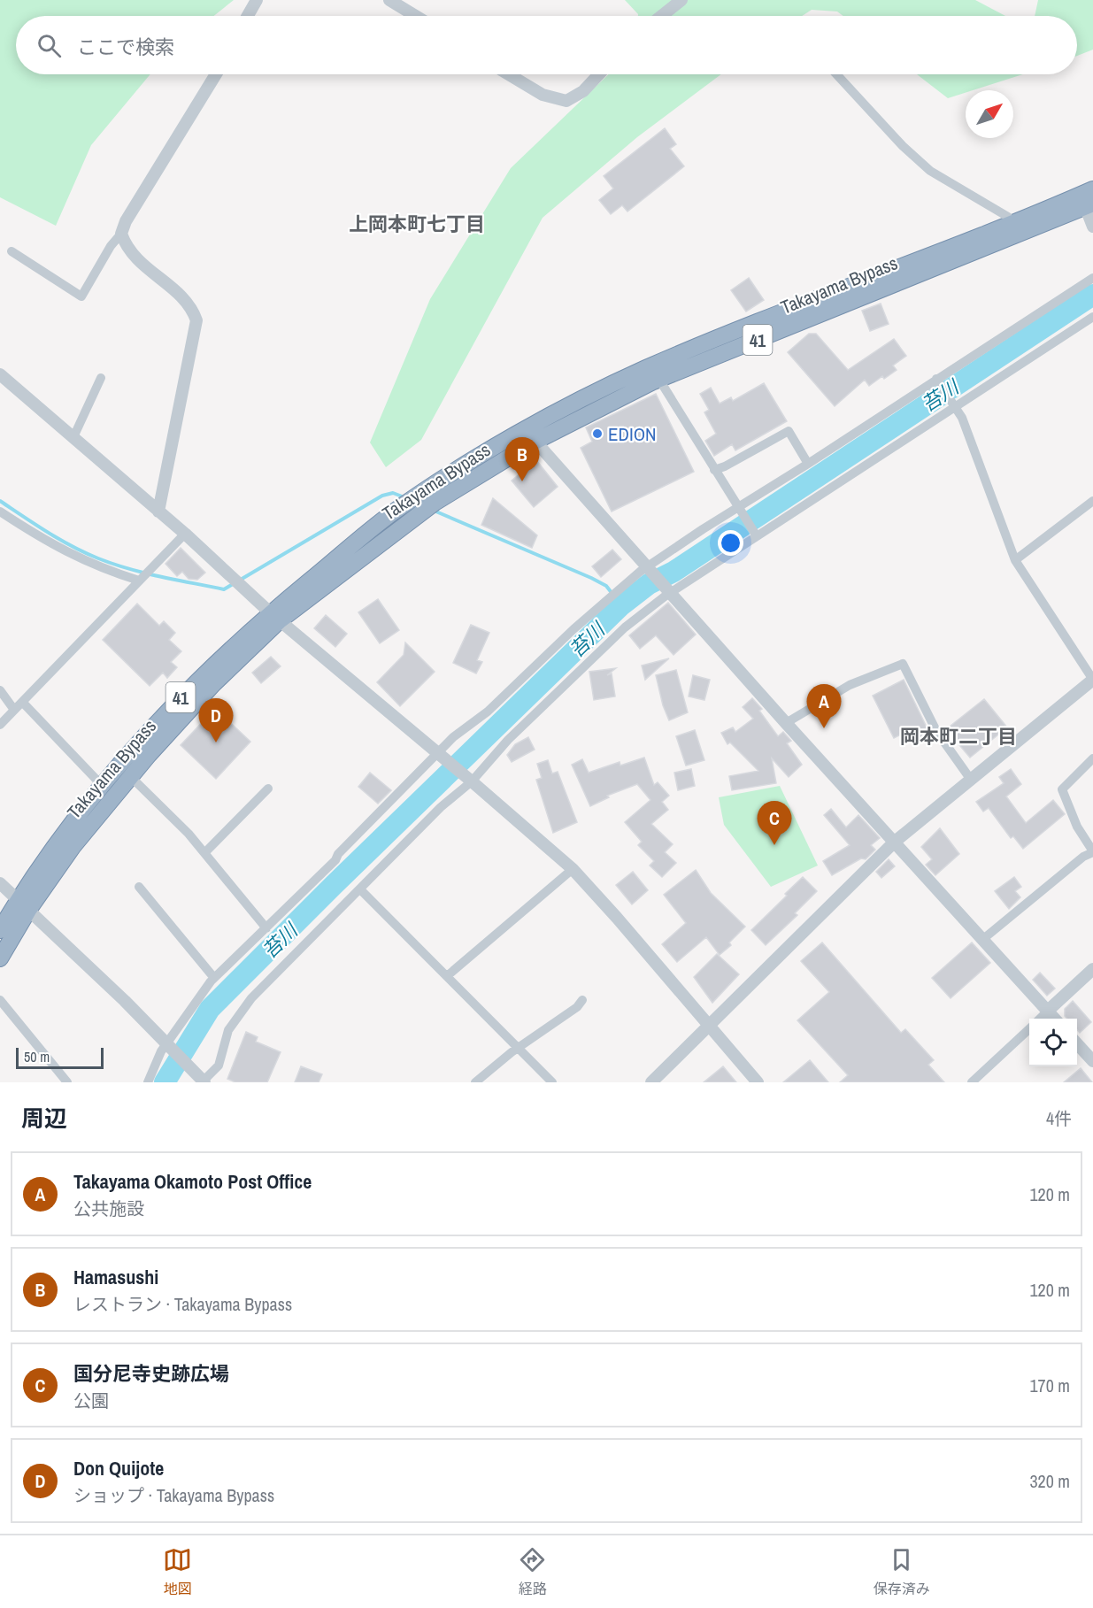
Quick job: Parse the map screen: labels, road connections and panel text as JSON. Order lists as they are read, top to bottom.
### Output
{
  "streets": {
    "highway": ["Takayama Bypass", "41"]
  },
  "districts": ["上岡本町七丁目", "岡本町二丁目"],
  "water": ["苔川"],
  "places": ["EDION"],
  "scale_bar": "50 m",
  "north": "top right",
  "page": {
    "search": "ここで検索",
    "pins": [
      "B",
      "A",
      "D",
      "C"
    ],
    "scale": "50 m",
    "heading": ["周辺", "4件"],
    "list": [
      {
        "mark": "A",
        "name": "Takayama Okamoto Post Office",
        "note": "公共施設",
        "value": "120 m"
      },
      {
        "mark": "B",
        "name": "Hamasushi",
        "note": "レストラン · Takayama Bypass",
        "value": "120 m"
      },
      {
        "mark": "C",
        "name": "国分尼寺史跡広場",
        "note": "公園",
        "value": "170 m"
      },
      {
        "mark": "D",
        "name": "Don Quijote",
        "note": "ショップ · Takayama Bypass",
        "value": "320 m"
      }
    ],
    "nav": ["地図", "経路", "保存済み"]
  }
}
